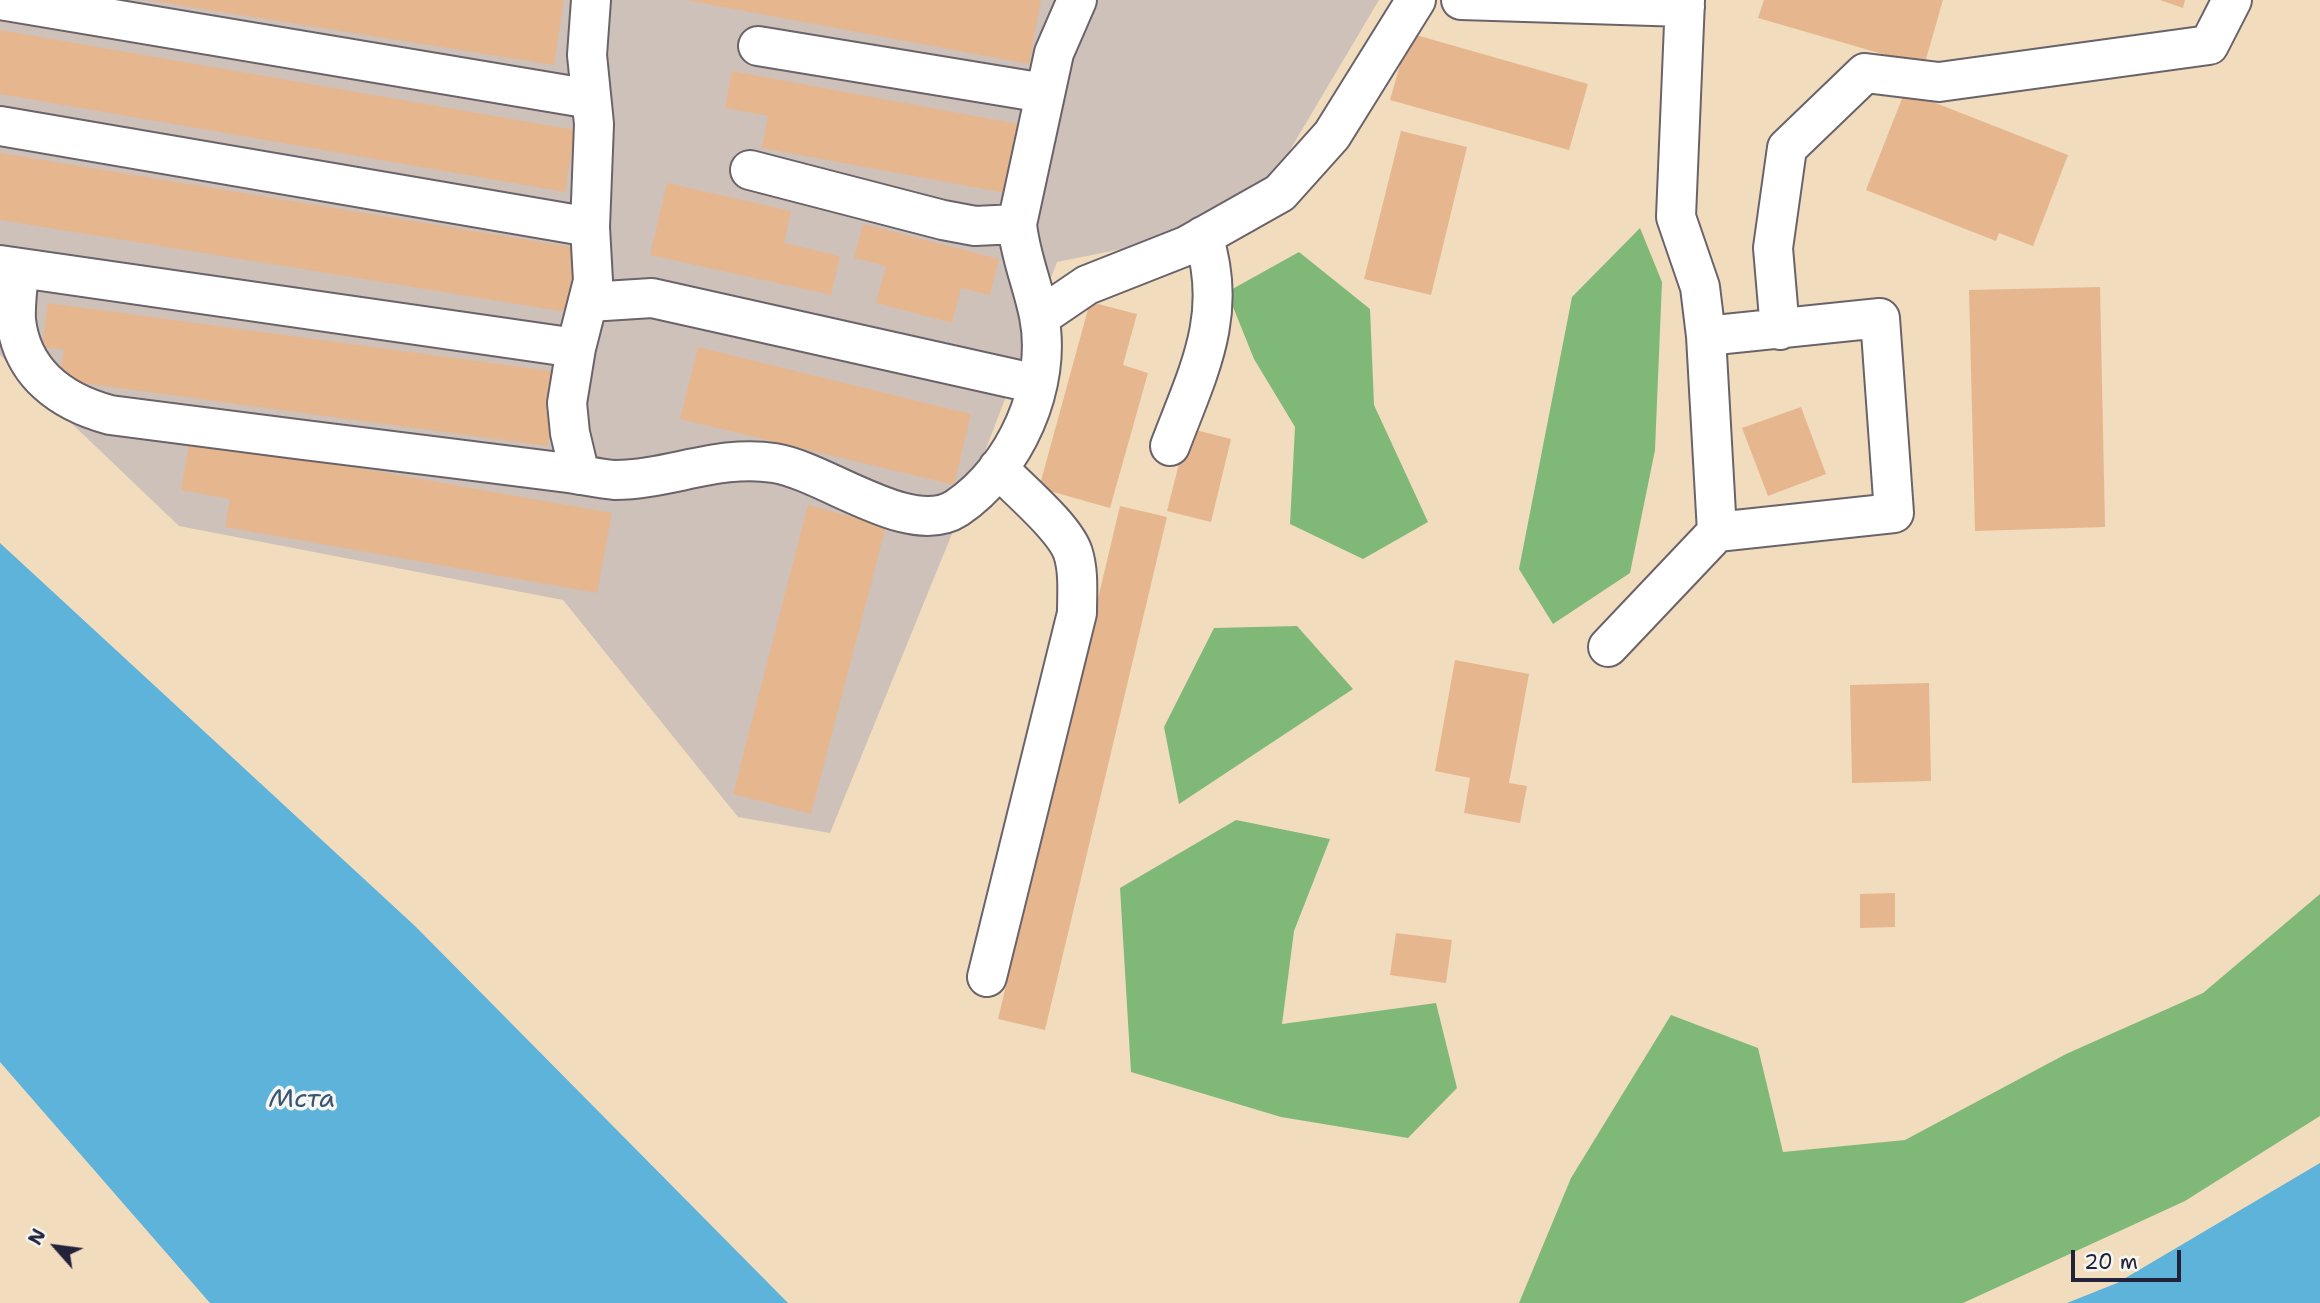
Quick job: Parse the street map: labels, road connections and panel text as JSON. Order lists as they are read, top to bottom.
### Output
{
  "water": ["Мста"],
  "scale_bar": "20 m",
  "north": "top left"
}
